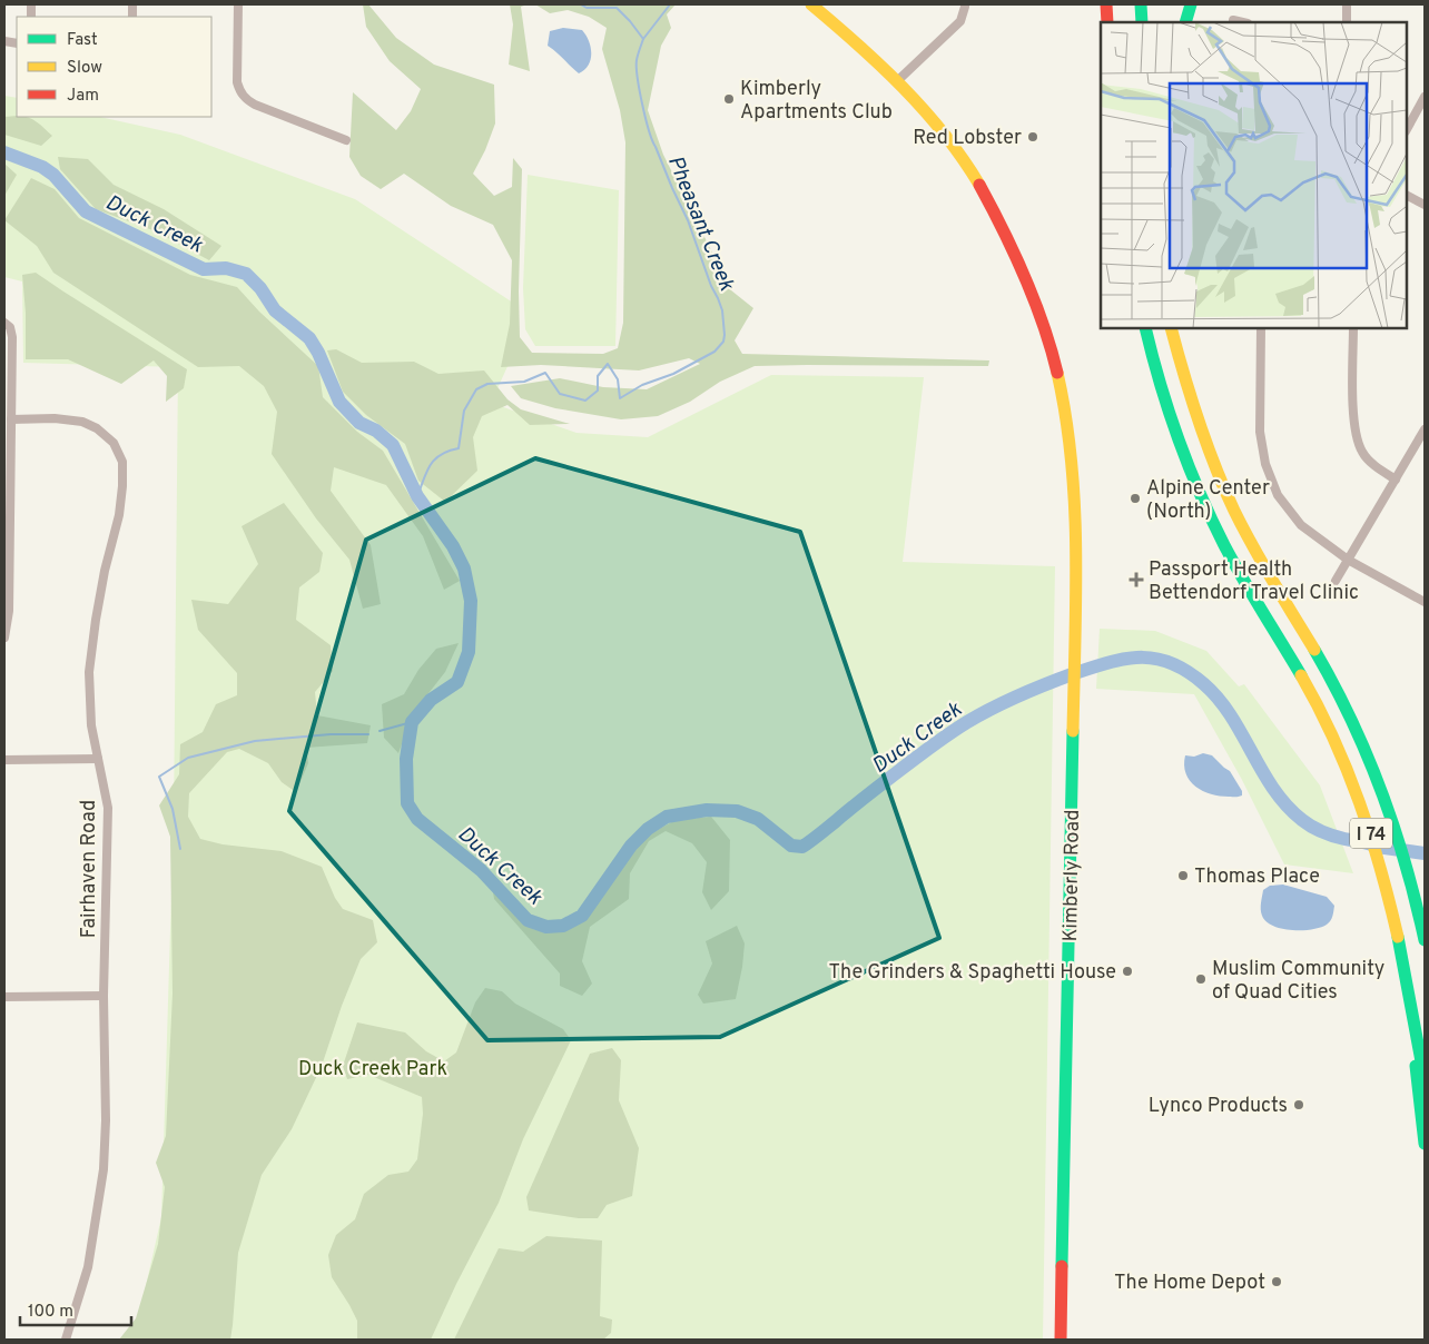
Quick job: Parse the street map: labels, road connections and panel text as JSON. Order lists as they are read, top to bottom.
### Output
{
  "streets": {
    "main road": ["I 74", "Kimberly Road"],
    "street": ["Fairhaven Road"]
  },
  "water": ["Duck Creek", "Pheasant Creek"],
  "parks": ["Duck Creek Park"],
  "places": {
    "other": [
      "Kimberly Apartments Club",
      "Red Lobster",
      "Alpine Center (North)",
      "Thomas Place",
      "The Grinders & Spaghetti House",
      "Muslim Community of Quad Cities",
      "Lynco Products",
      "The Home Depot"
    ],
    "health": ["Passport Health Bettendorf Travel Clinic"]
  },
  "legend": ["Fast", "Slow", "Jam"],
  "scale_bar": "100 m"
}
